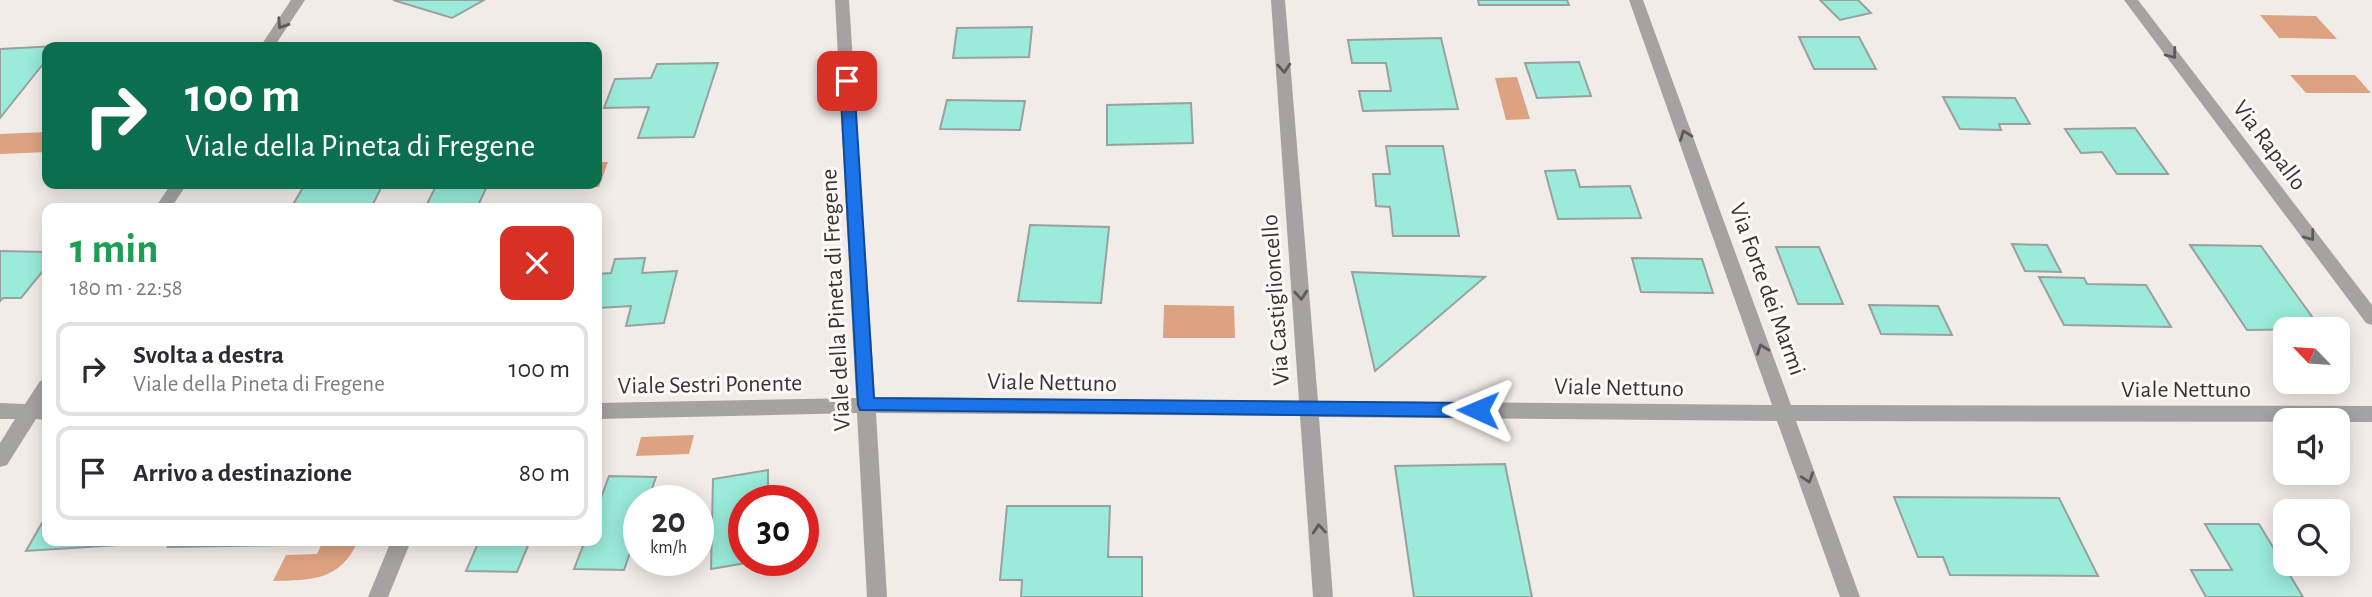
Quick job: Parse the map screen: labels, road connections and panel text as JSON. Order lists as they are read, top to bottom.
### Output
{
  "streets": {
    "street": [
      "Via Rapallo",
      "Via Forte dei Marmi",
      "Viale della Pineta di Fregene",
      "Via Castiglioncello",
      "Viale Nettuno",
      "Viale Sestri Ponente"
    ]
  },
  "crossings": [
    ["Via Forte dei Marmi", "Viale Nettuno"],
    ["Viale della Pineta di Fregene", "Viale Nettuno"],
    ["Viale della Pineta di Fregene", "Viale Sestri Ponente"],
    ["Via Castiglioncello", "Viale Nettuno"],
    ["Viale Nettuno", "Viale Sestri Ponente"]
  ],
  "one_way": ["Via Rapallo"],
  "north": "top left",
  "page": {
    "turn": ["100 m", "Viale della Pineta di Fregene"],
    "heading": ["1 min", "180 m · 22:58"],
    "list": [
      {
        "name": "Svolta a destra",
        "note": "Viale della Pineta di Fregene",
        "value": "100 m"
      },
      {
        "name": "Arrivo a destinazione",
        "value": "80 m"
      }
    ],
    "speed": "20 km/h",
    "limit": "30"
  }
}
